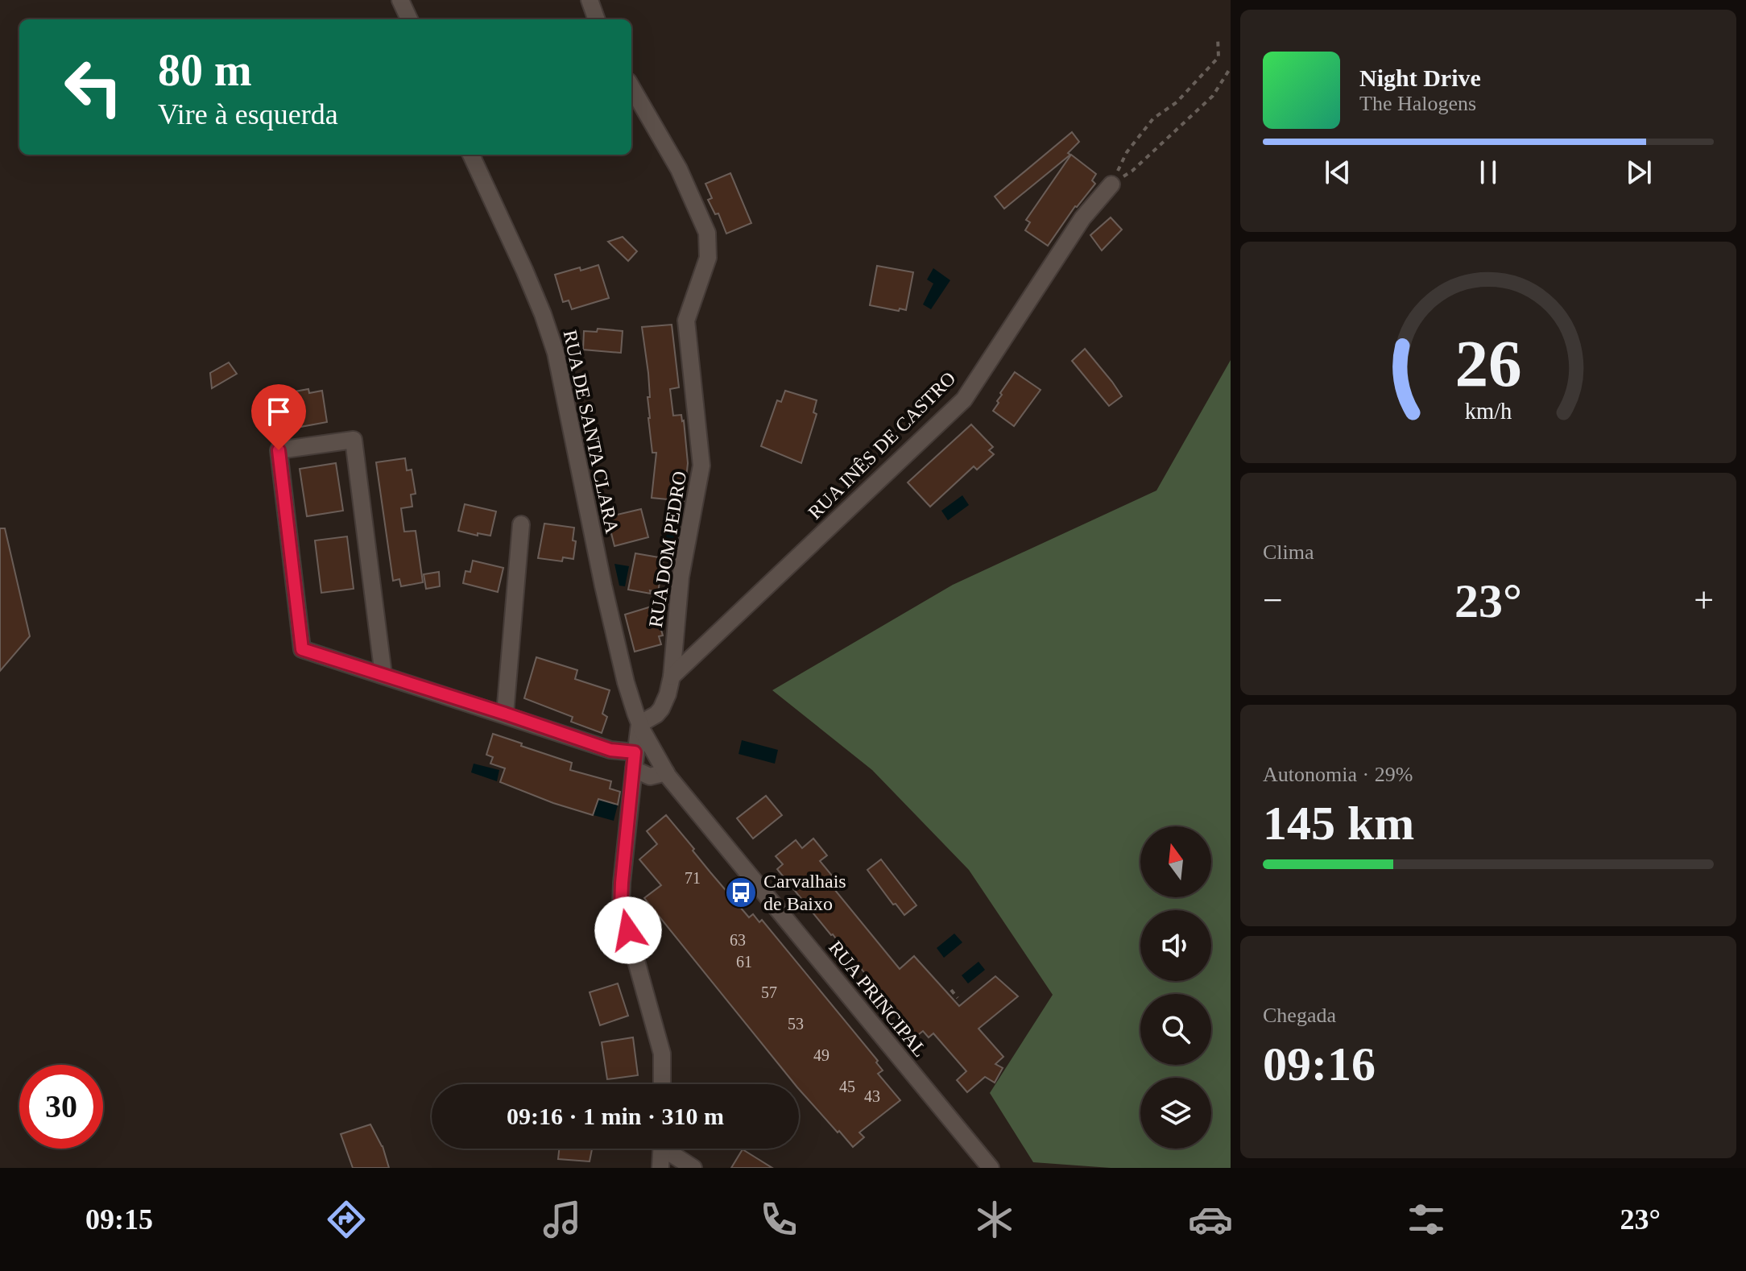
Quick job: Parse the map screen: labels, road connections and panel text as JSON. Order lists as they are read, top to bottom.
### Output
{
  "streets": {
    "street": [
      "RUA DE SANTA CLARA",
      "RUA INÊS DE CASTRO",
      "RUA DOM PEDRO",
      "RUA PRINCIPAL"
    ]
  },
  "crossings": [
    ["RUA DE SANTA CLARA", "RUA DOM PEDRO"],
    ["RUA DE SANTA CLARA", "RUA PRINCIPAL"],
    ["RUA INÊS DE CASTRO", "RUA DOM PEDRO"],
    ["RUA DOM PEDRO", "RUA PRINCIPAL"]
  ],
  "places": {
    "bus stop": ["Carvalhais de Baixo"]
  },
  "house_numbers": [
    "71",
    "63",
    "61",
    "57",
    "53",
    "49",
    "45",
    "43"
  ],
  "north": "top",
  "page": {
    "turn": ["80 m", "Vire à esquerda"],
    "song": ["Night Drive", "The Halogens"],
    "tile": [
      "Clima",
      ["Autonomia · 29%", "145 km"],
      ["Chegada", "09:16"]
    ],
    "heat": ["−", "23°", "+"],
    "limit": "30",
    "trip": "09:16 · 1 min · 310 m",
    "tabs": ["09:15", "23°"],
    "gauge": ["26", "km/h"]
  }
}
